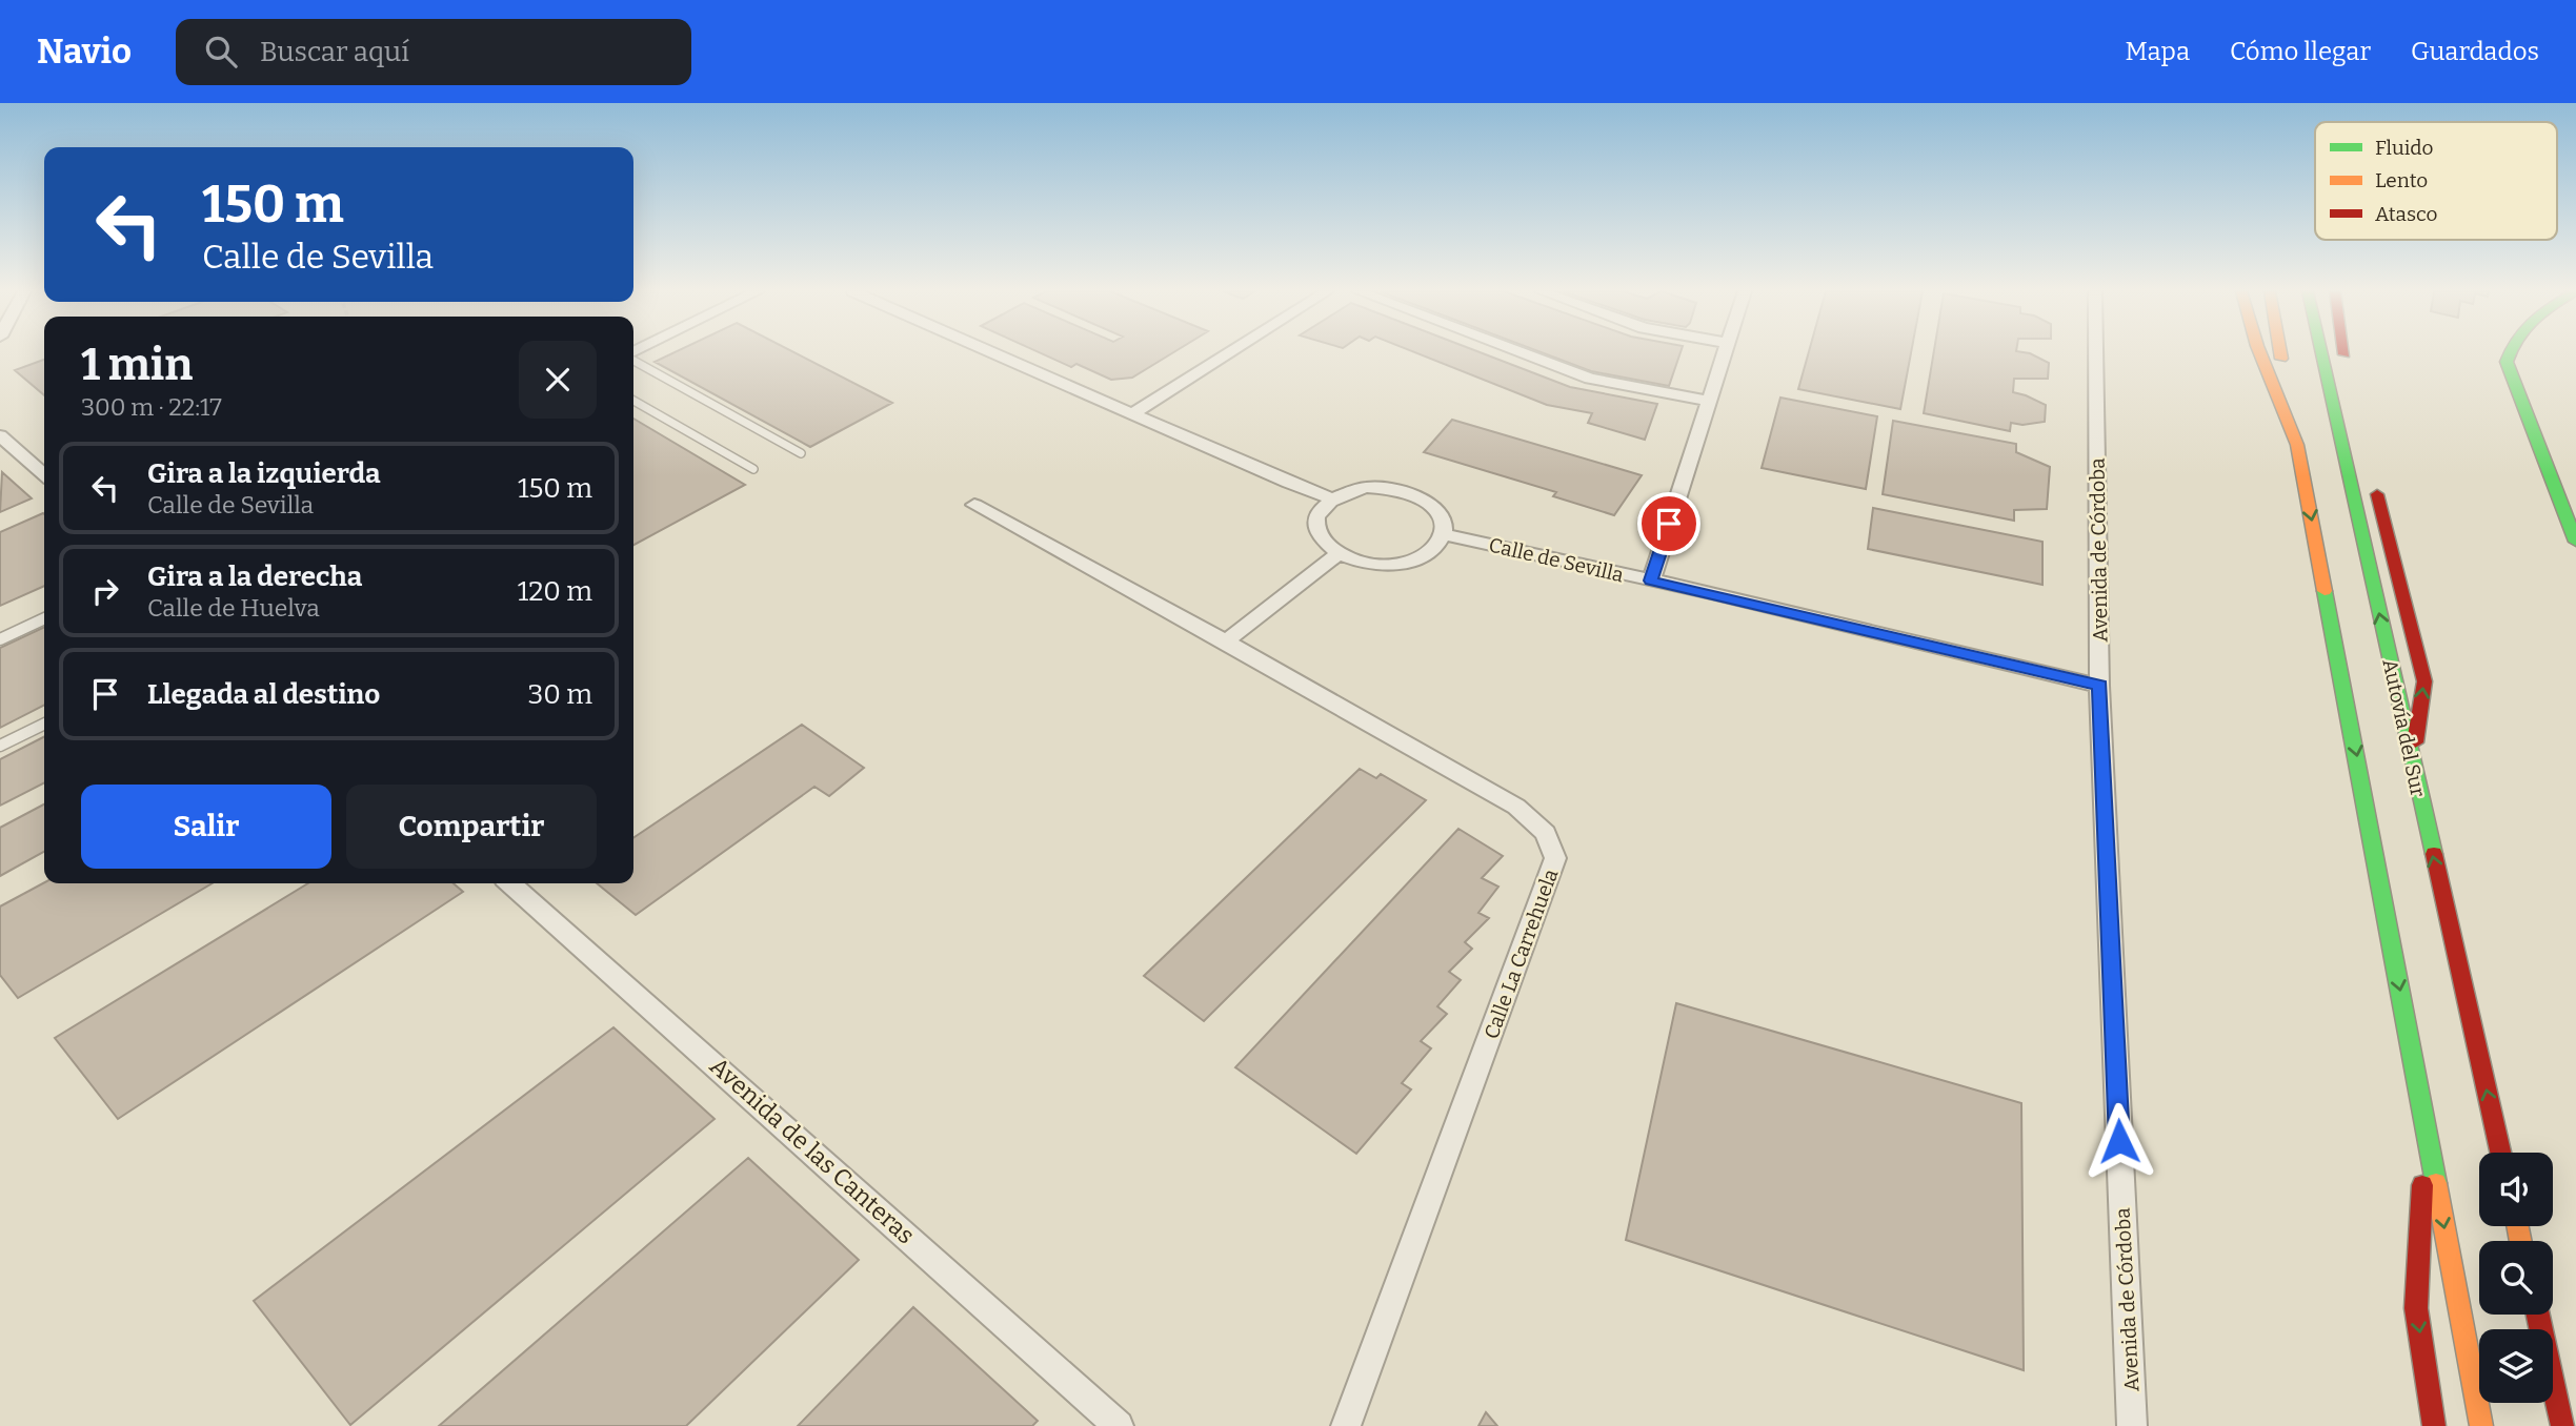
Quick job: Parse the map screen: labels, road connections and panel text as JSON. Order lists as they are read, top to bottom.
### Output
{
  "streets": {
    "main road": ["Autovía del Sur"],
    "street": [
      "Avenida de Córdoba",
      "Calle de Sevilla",
      "Calle La Carrehuela",
      "Avenida de las Canteras"
    ]
  },
  "crossings": [
    ["Avenida de Córdoba", "Calle de Sevilla"]
  ],
  "legend": ["Fluido", "Lento", "Atasco"],
  "page": {
    "header": "Navio",
    "search": "Buscar aquí",
    "nav": ["Mapa", "Cómo llegar", "Guardados"],
    "turn": ["150 m", "Calle de Sevilla"],
    "heading": ["1 min", "300 m · 22:17"],
    "list": [
      {
        "name": "Gira a la izquierda",
        "note": "Calle de Sevilla",
        "value": "150 m"
      },
      {
        "name": "Gira a la derecha",
        "note": "Calle de Huelva",
        "value": "120 m"
      },
      {
        "name": "Llegada al destino",
        "value": "30 m"
      }
    ],
    "buttons": ["Salir", "Compartir"]
  }
}
